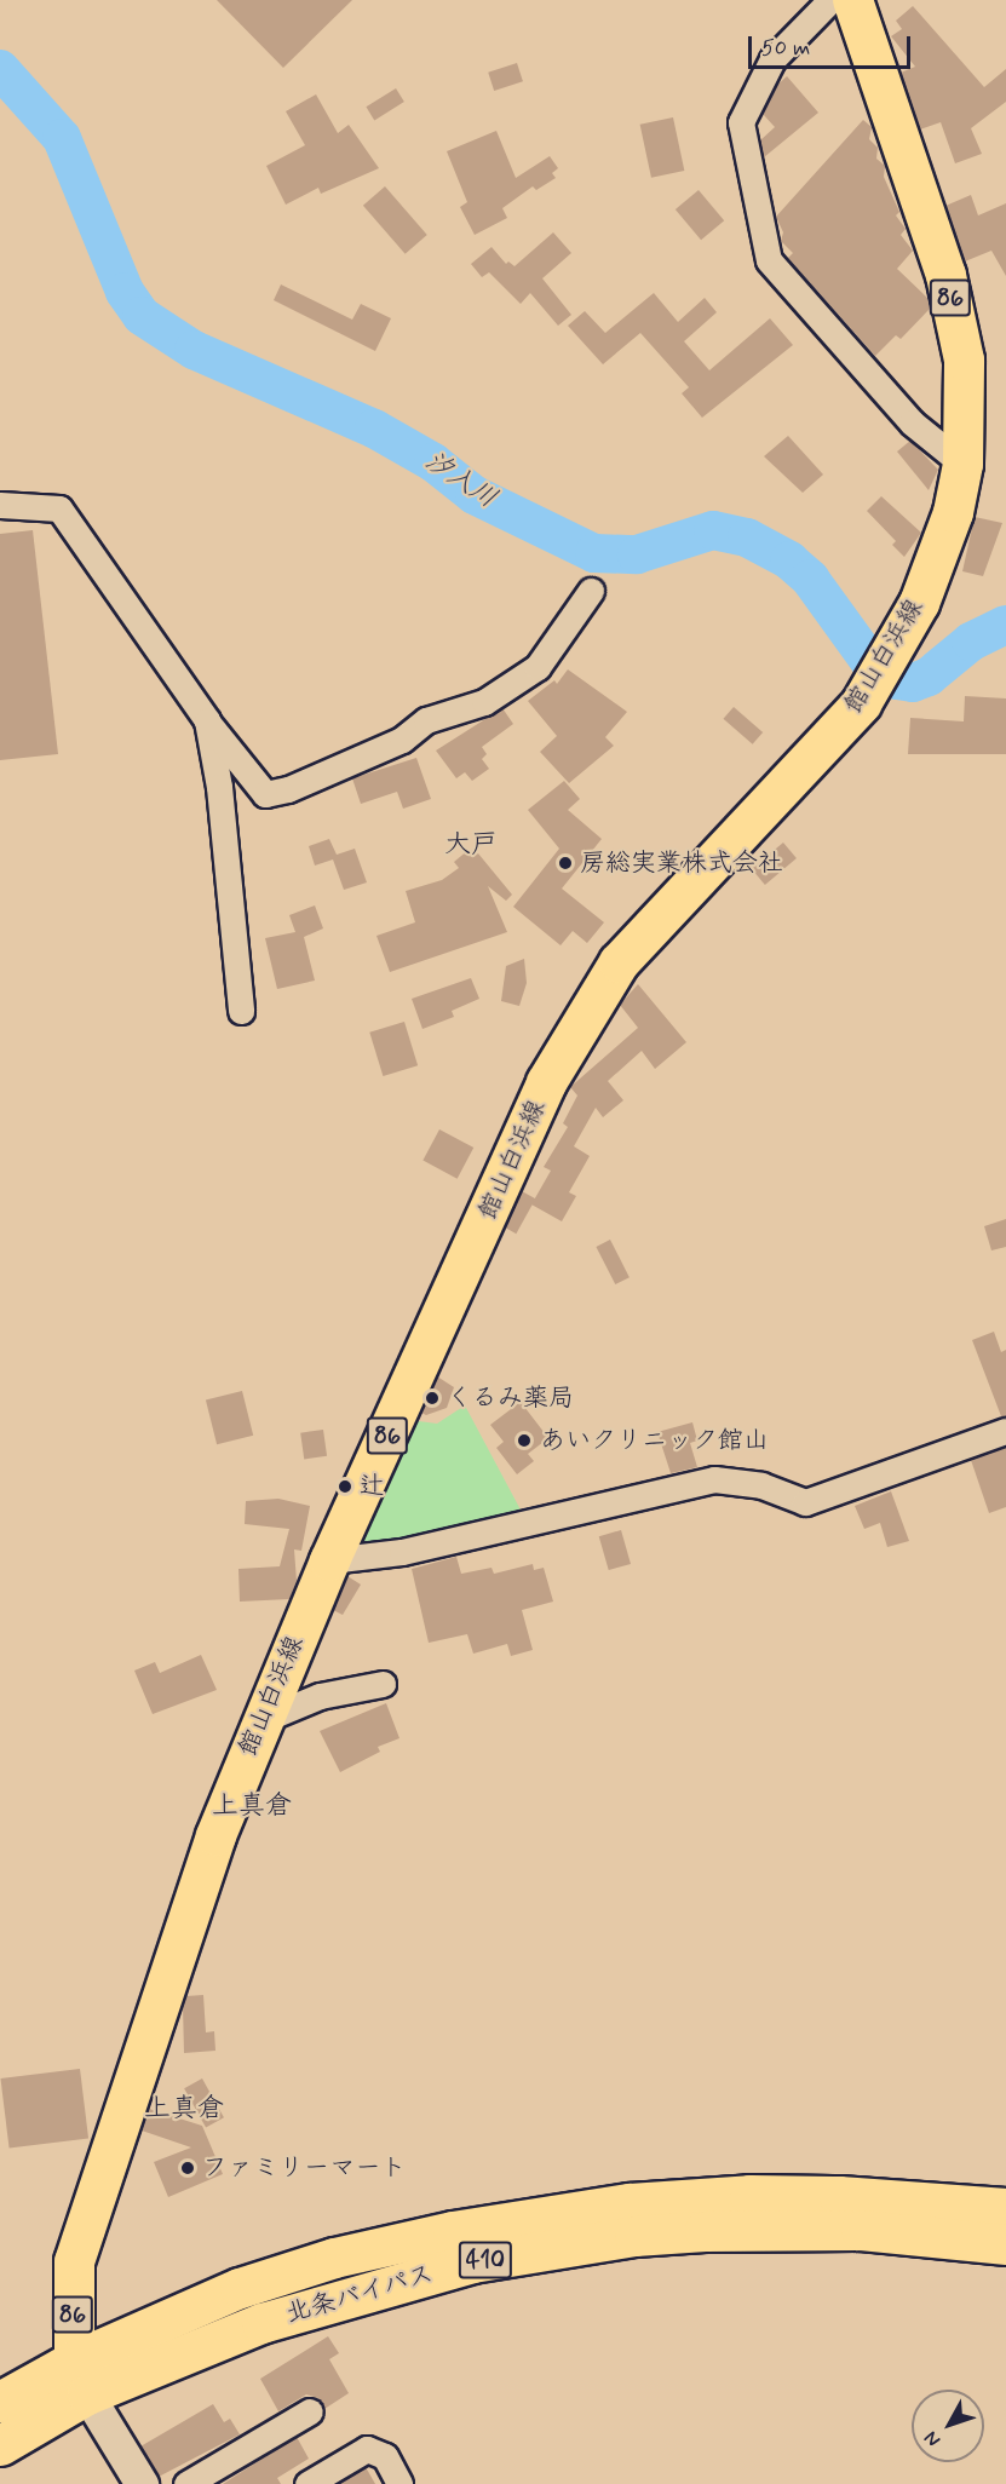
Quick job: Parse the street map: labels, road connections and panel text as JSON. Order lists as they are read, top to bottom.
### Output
{
  "streets": {
    "main road": [
      "86",
      "館山白浜線",
      "410",
      "北条バイパス"
    ]
  },
  "crossings": [
    ["館山白浜線", "北条バイパス"]
  ],
  "districts": ["大戸", "上真倉", "上真倉"],
  "water": ["汐入川"],
  "places": [
    "房総実業株式会社",
    "くるみ薬局",
    "あいクリニック館山",
    "辻",
    "ファミリーマート"
  ],
  "scale_bar": "50 m",
  "north": "bottom left"
}
